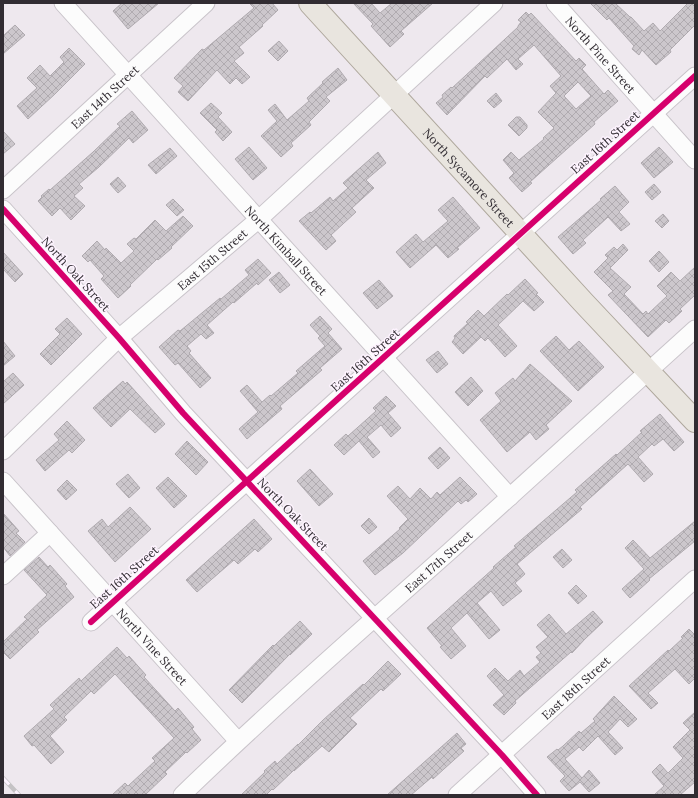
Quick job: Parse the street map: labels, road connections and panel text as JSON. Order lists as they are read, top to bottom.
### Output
{
  "streets": {
    "main road": ["North Sycamore Street"],
    "street": [
      "North Pine Street",
      "East 14th Street",
      "East 16th Street",
      "North Kimball Street",
      "East 15th Street",
      "North Oak Street",
      "East 17th Street",
      "North Vine Street",
      "East 18th Street"
    ]
  },
  "crossings": [
    ["North Pine Street", "East 16th Street"],
    ["East 14th Street", "North Kimball Street"],
    ["East 16th Street", "North Sycamore Street"],
    ["East 16th Street", "North Kimball Street"],
    ["East 16th Street", "North Oak Street"],
    ["East 16th Street", "North Vine Street"],
    ["North Sycamore Street", "East 15th Street"],
    ["North Sycamore Street", "East 17th Street"],
    ["North Kimball Street", "East 15th Street"],
    ["North Kimball Street", "East 17th Street"],
    ["East 15th Street", "North Oak Street"],
    ["North Oak Street", "East 17th Street"],
    ["North Oak Street", "East 18th Street"],
    ["East 17th Street", "North Vine Street"]
  ]
}
